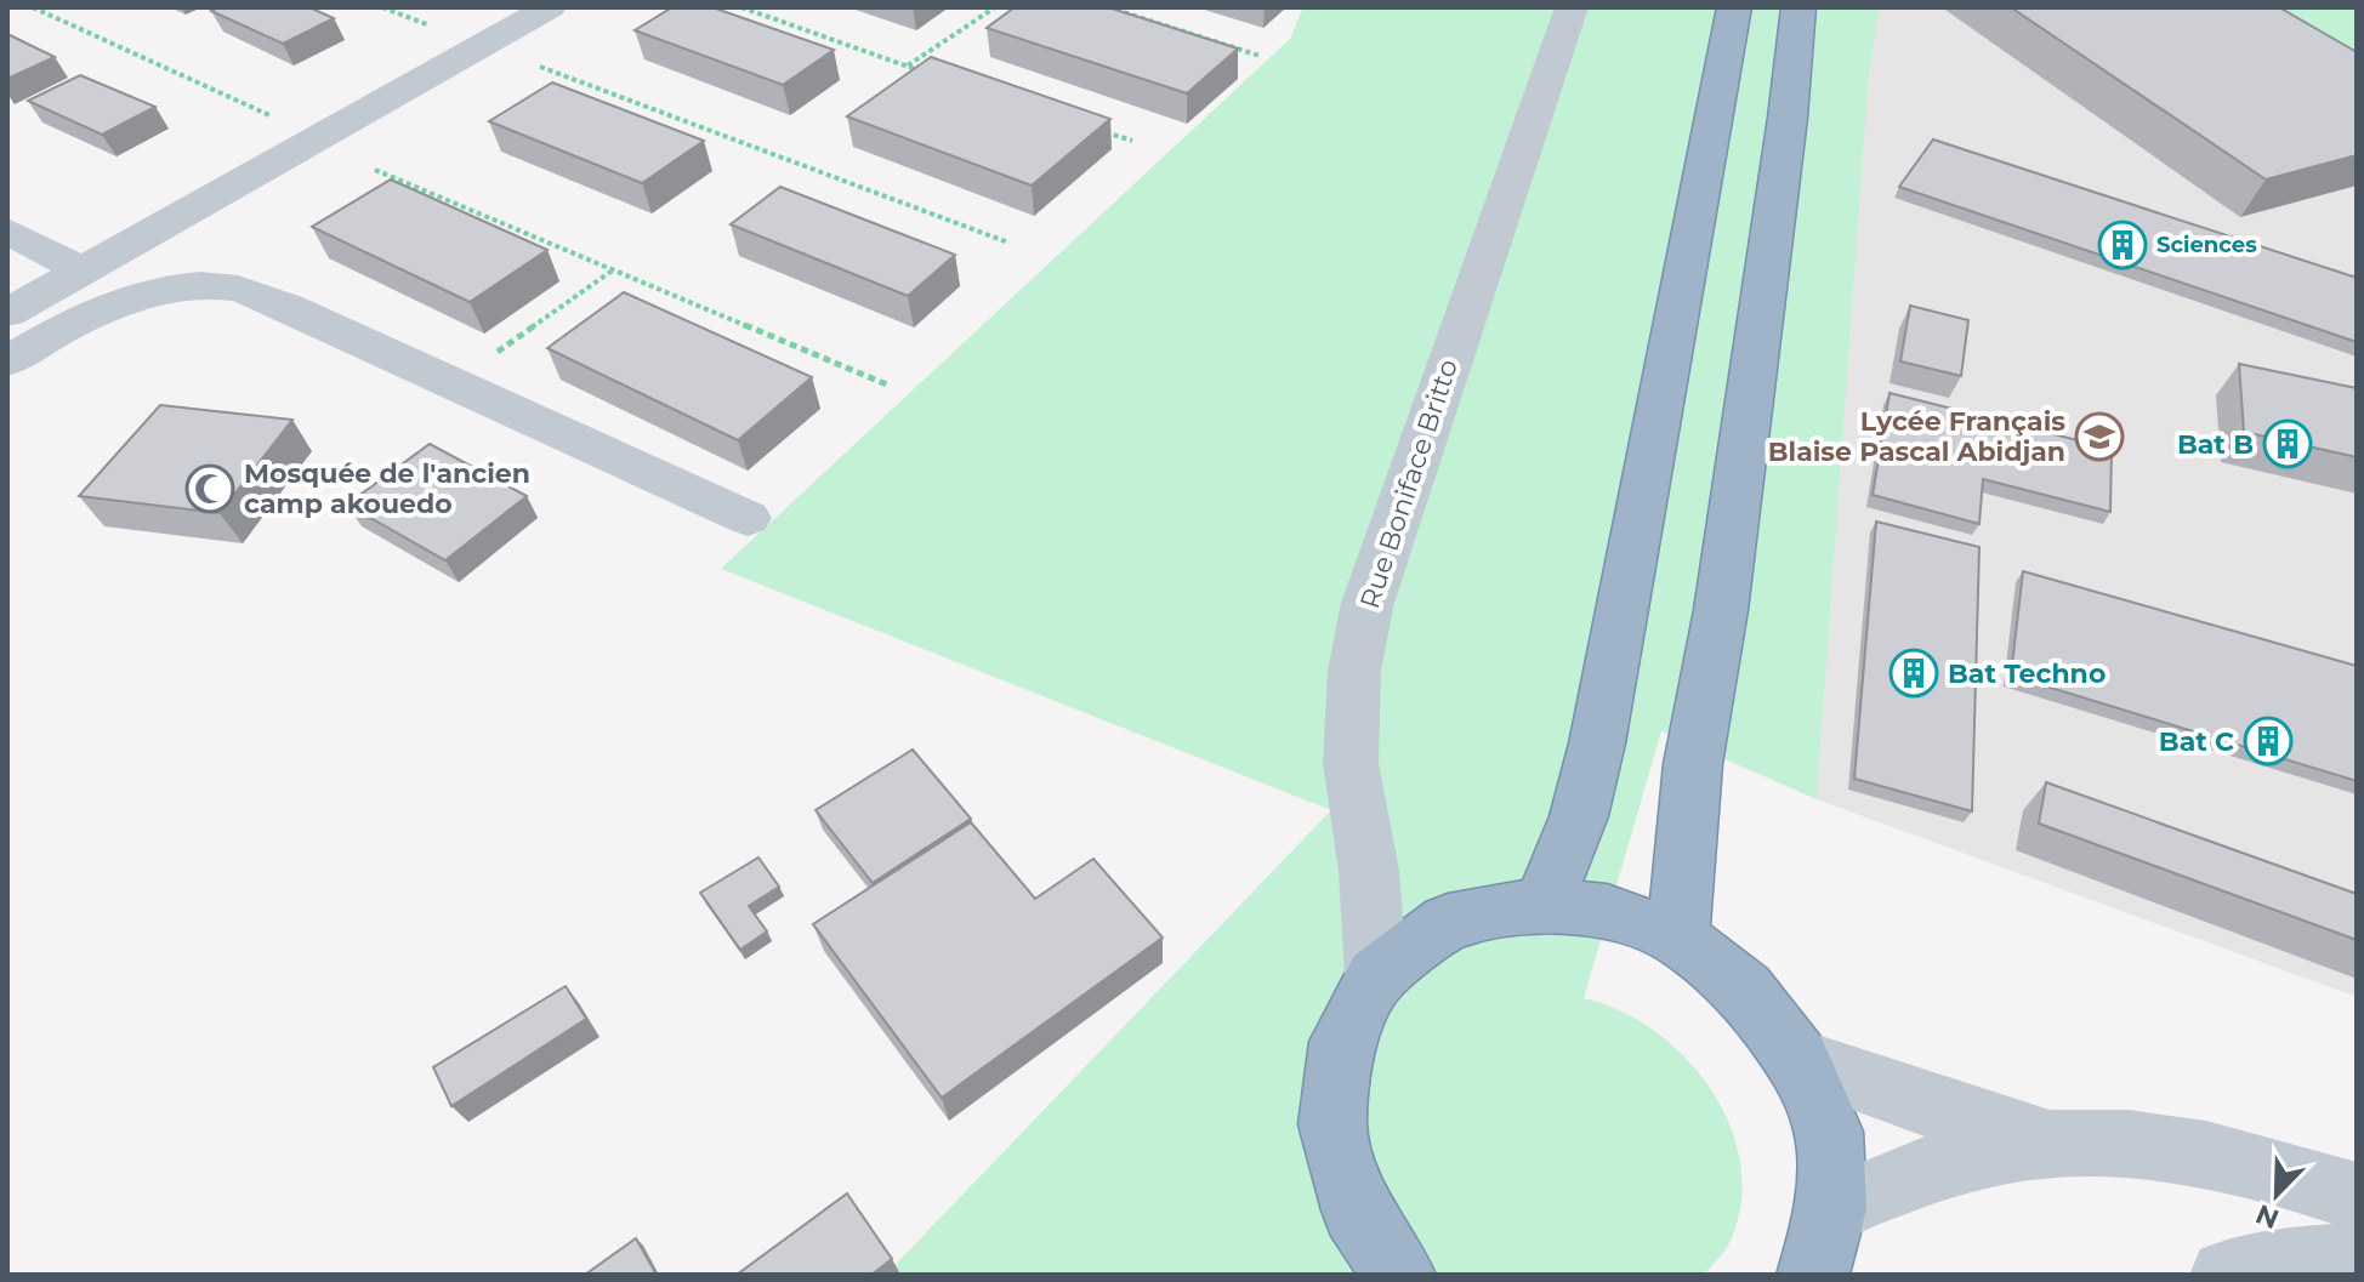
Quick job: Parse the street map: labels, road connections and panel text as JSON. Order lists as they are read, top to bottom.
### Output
{
  "streets": {
    "street": ["Rue Boniface Britto"]
  },
  "places": {
    "building": [
      "Sciences",
      "Bat B",
      "Bat Techno",
      "Bat C"
    ],
    "school or university": ["Lycée Français Blaise Pascal Abidjan"],
    "mosque": ["Mosquée de l'ancien camp akouedo"]
  },
  "north": "bottom left"
}
